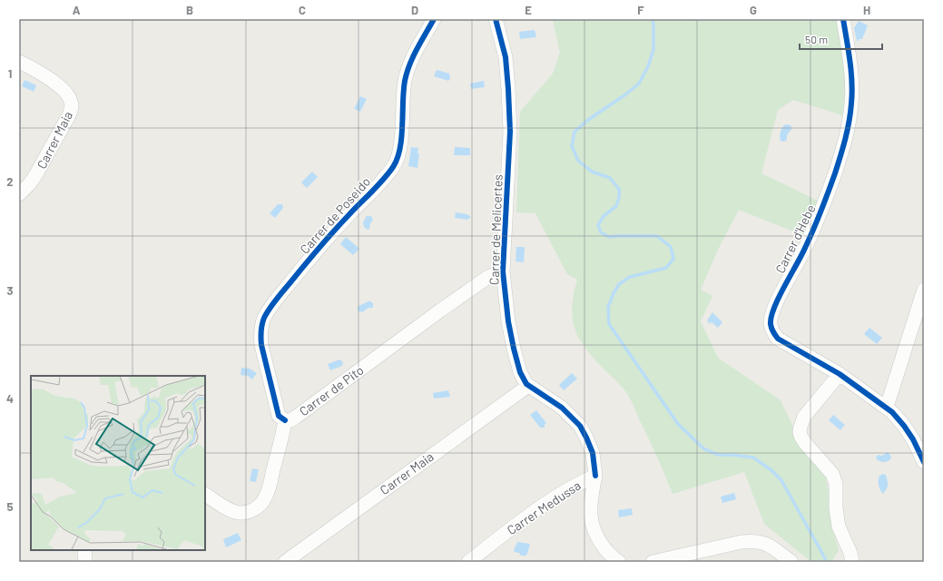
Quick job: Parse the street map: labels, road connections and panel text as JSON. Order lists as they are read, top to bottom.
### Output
{
  "streets": {
    "street": [
      "Carrer Maia",
      "Carrer de Poseido",
      "Carrer de Melicertes",
      "Carrer d'Hebe",
      "Carrer de Pito",
      "Carrer Medussa"
    ]
  },
  "crossings": [
    ["Carrer Maia", "Carrer de Melicertes"],
    ["Carrer de Poseido", "Carrer de Pito"],
    ["Carrer de Melicertes", "Carrer de Pito"]
  ],
  "scale_bar": "50 m",
  "grid": {
    "columns": [
      "A",
      "B",
      "C",
      "D",
      "E",
      "F",
      "G",
      "H"
    ],
    "rows": [
      "1",
      "2",
      "3",
      "4",
      "5"
    ]
  }
}
